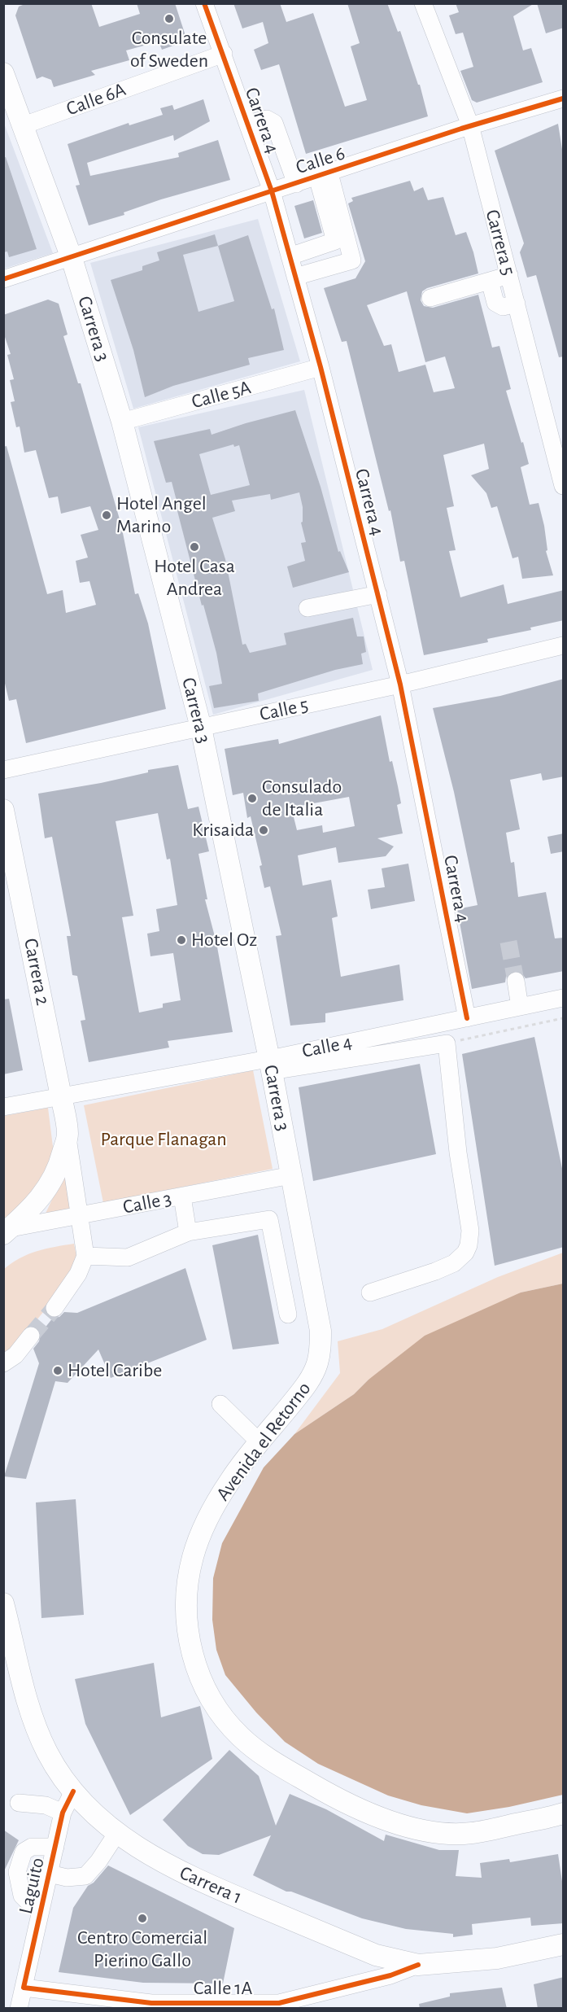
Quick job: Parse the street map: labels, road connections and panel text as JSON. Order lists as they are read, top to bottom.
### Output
{
  "streets": {
    "main road": [
      "Carrera 3",
      "Carrera 2",
      "Avenida el Retorno",
      "Carrera 1"
    ],
    "street": [
      "Calle 6A",
      "Carrera 4",
      "Calle 6",
      "Carrera 5",
      "Calle 5A",
      "Calle 5",
      "Calle 4",
      "Calle 3",
      "Laguito",
      "Calle 1A"
    ]
  },
  "crossings": [
    ["Calle 6A", "Carrera 4"],
    ["Calle 6A", "Carrera 3"],
    ["Carrera 4", "Calle 6"],
    ["Carrera 4", "Calle 5A"],
    ["Carrera 4", "Calle 5"],
    ["Carrera 4", "Calle 4"],
    ["Calle 6", "Carrera 5"],
    ["Calle 6", "Carrera 3"],
    ["Carrera 3", "Calle 5A"],
    ["Carrera 3", "Calle 5"],
    ["Carrera 3", "Calle 4"],
    ["Carrera 3", "Calle 3"],
    ["Carrera 3", "Avenida el Retorno"],
    ["Carrera 2", "Calle 4"],
    ["Carrera 2", "Calle 3"],
    ["Carrera 1", "Laguito"],
    ["Carrera 1", "Calle 1A"],
    ["Laguito", "Calle 1A"]
  ],
  "parks": ["Parque Flanagan"],
  "places": [
    "Consulate of Sweden",
    "Hotel Angel Marino",
    "Hotel Casa Andrea",
    "Consulado de Italia",
    "Krisaida",
    "Hotel Oz",
    "Hotel Caribe",
    "Centro Comercial Pierino Gallo"
  ]
}
